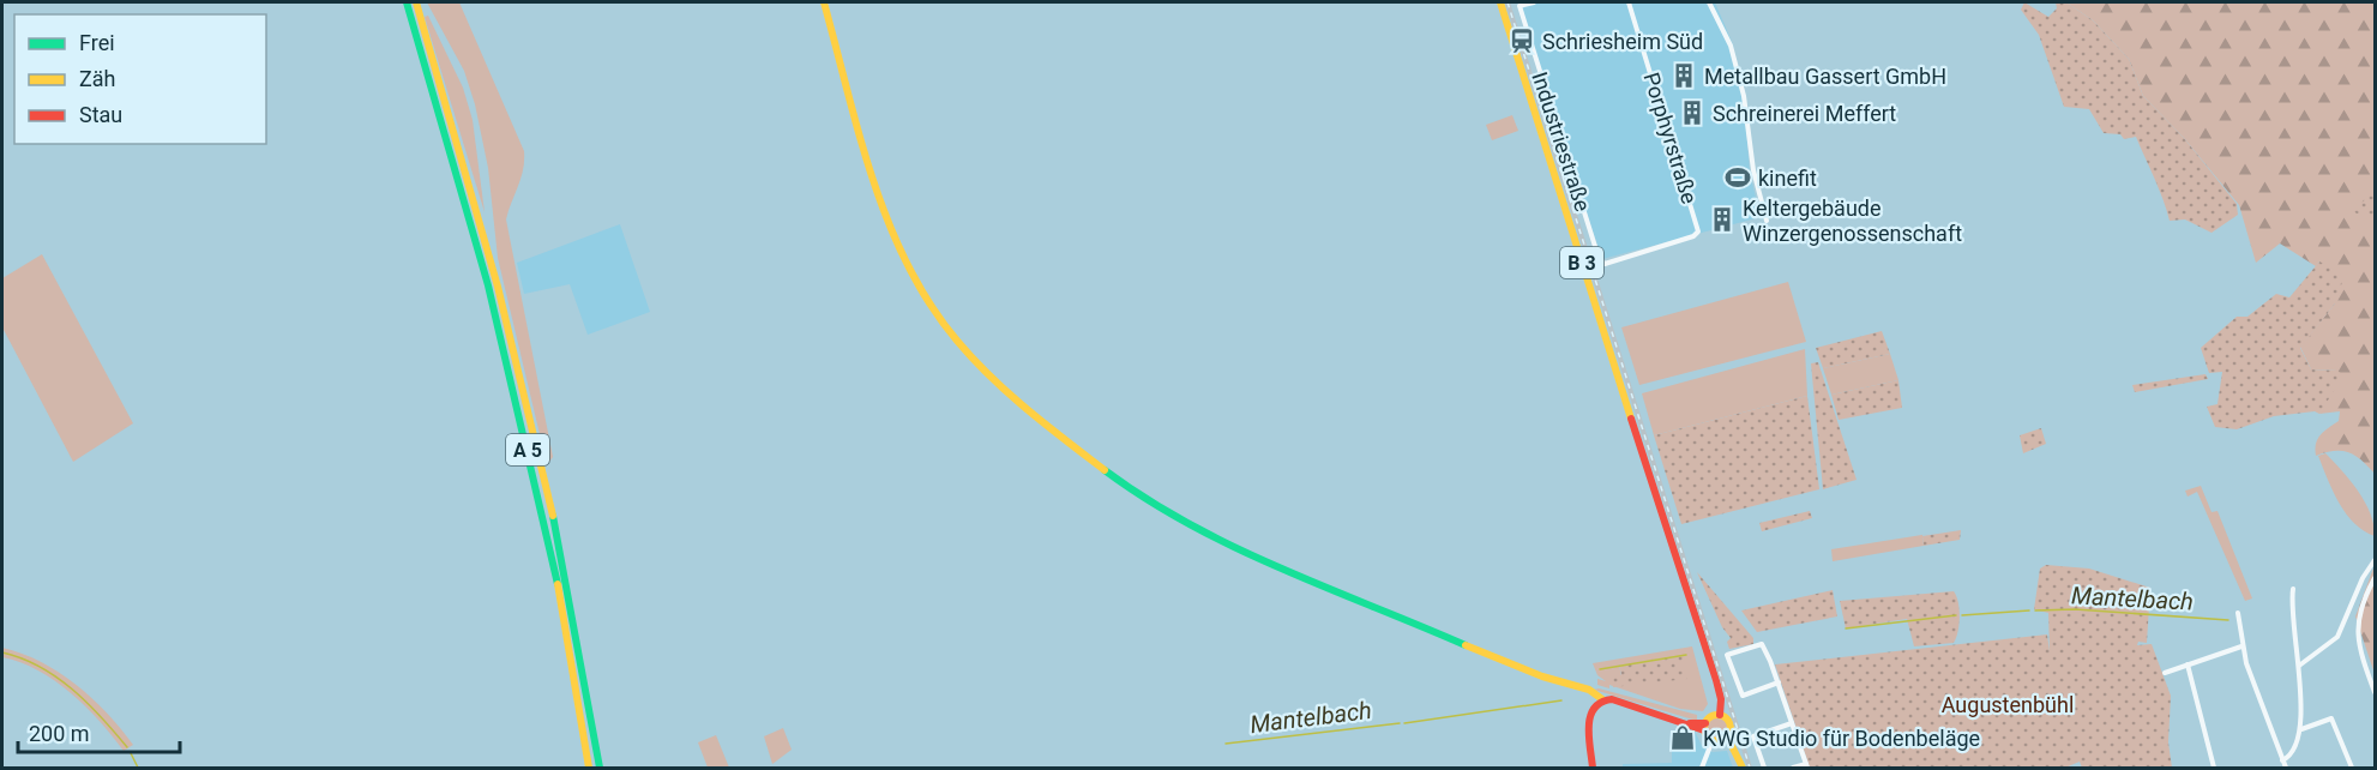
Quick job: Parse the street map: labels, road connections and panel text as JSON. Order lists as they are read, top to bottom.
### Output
{
  "streets": {
    "main road": ["B 3", "A 5"],
    "street": ["Porphyrstraße", "Industriestraße"]
  },
  "crossings": [
    ["Porphyrstraße", "Industriestraße"]
  ],
  "water": ["Mantelbach"],
  "parks": ["Augustenbühl"],
  "places": {
    "station": ["Schriesheim Süd"],
    "building": ["Metallbau Gassert GmbH", "Schreinerei Meffert", "Keltergebäude Winzergenossenschaft"],
    "sports": ["kinefit"],
    "shop": ["KWG Studio für Bodenbeläge"]
  },
  "legend": ["Frei", "Zäh", "Stau"],
  "scale_bar": "200 m"
}
